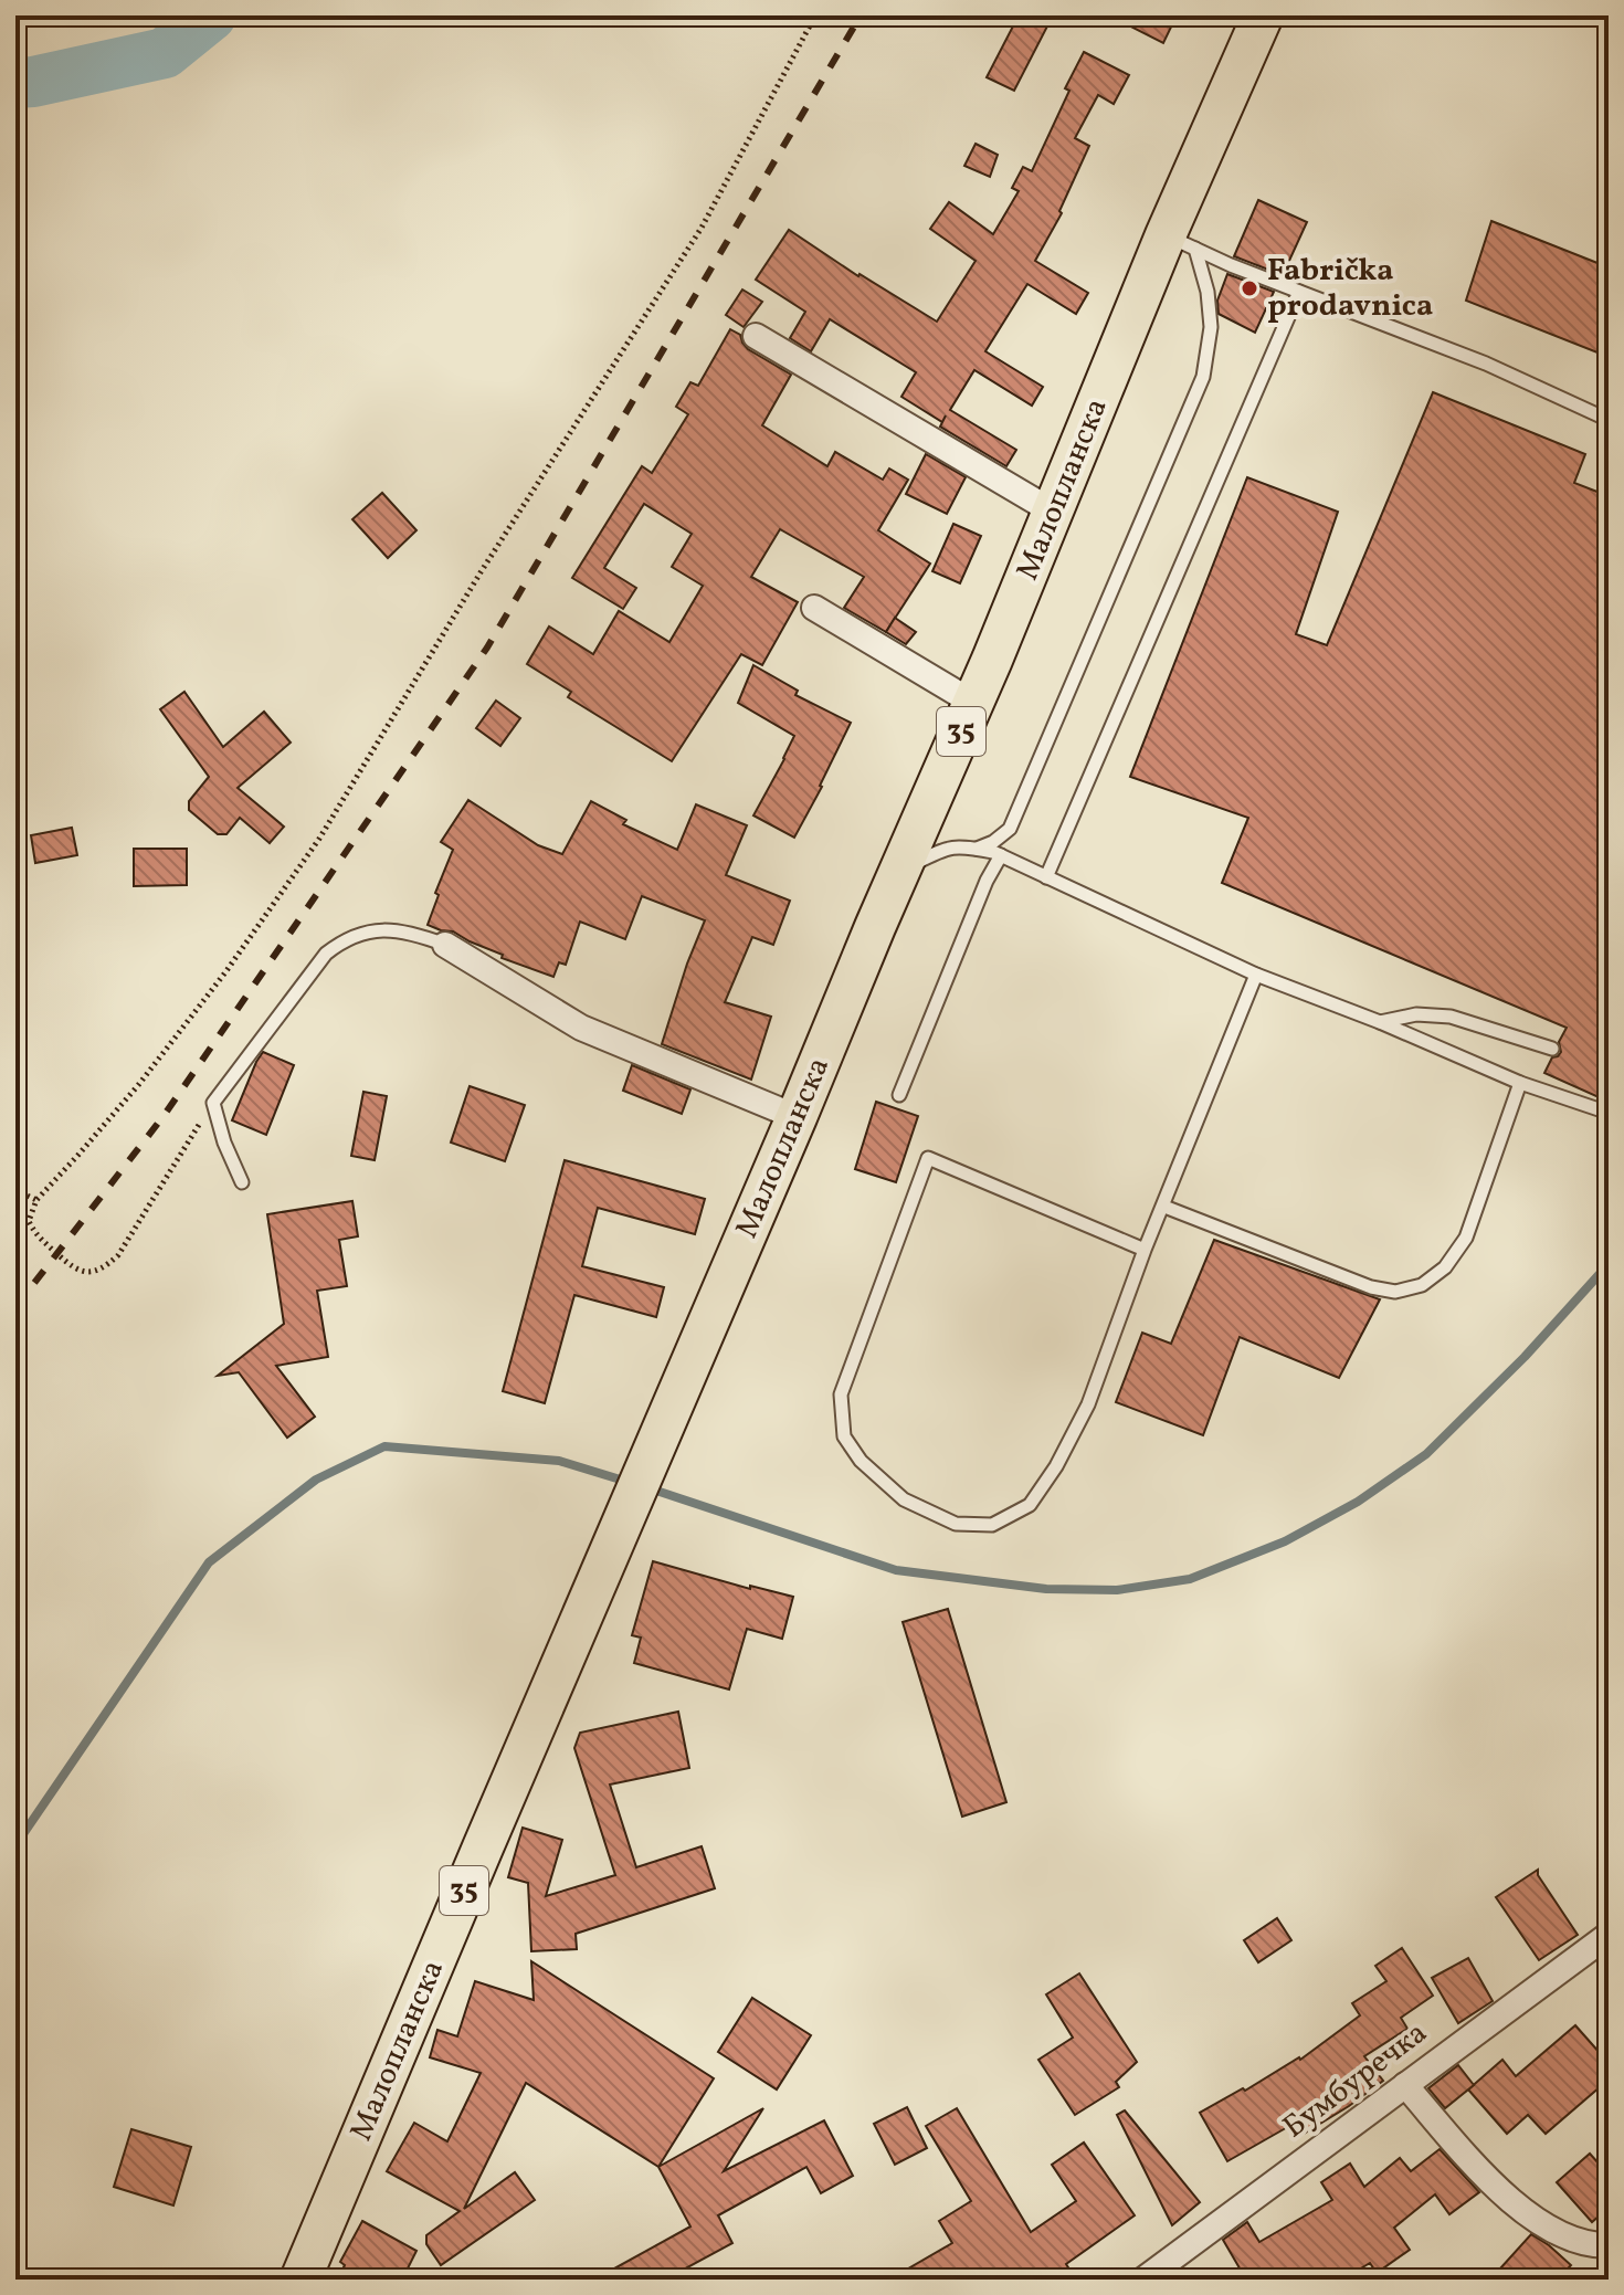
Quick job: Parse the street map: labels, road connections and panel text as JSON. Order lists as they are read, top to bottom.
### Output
{
  "streets": {
    "main road": ["Малопланска", "35"],
    "street": ["Бумбуречка"]
  },
  "places": ["Fabrička prodavnica"]
}
